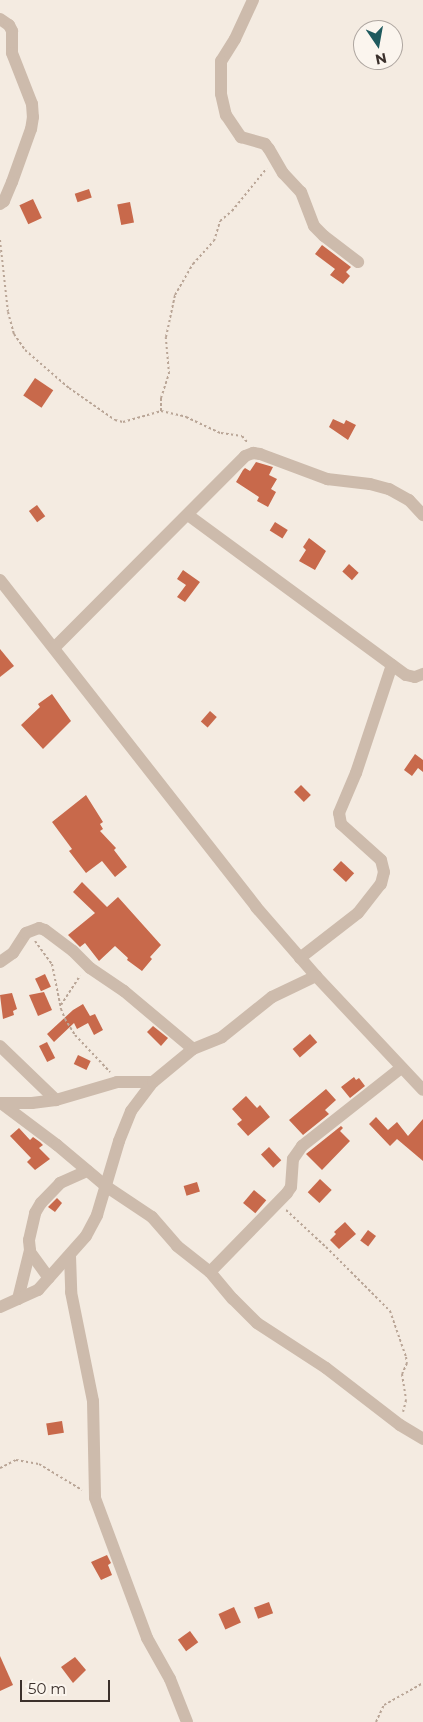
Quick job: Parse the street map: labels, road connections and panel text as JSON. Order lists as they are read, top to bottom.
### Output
{
  "scale_bar": "50 m",
  "north": "bottom"
}
